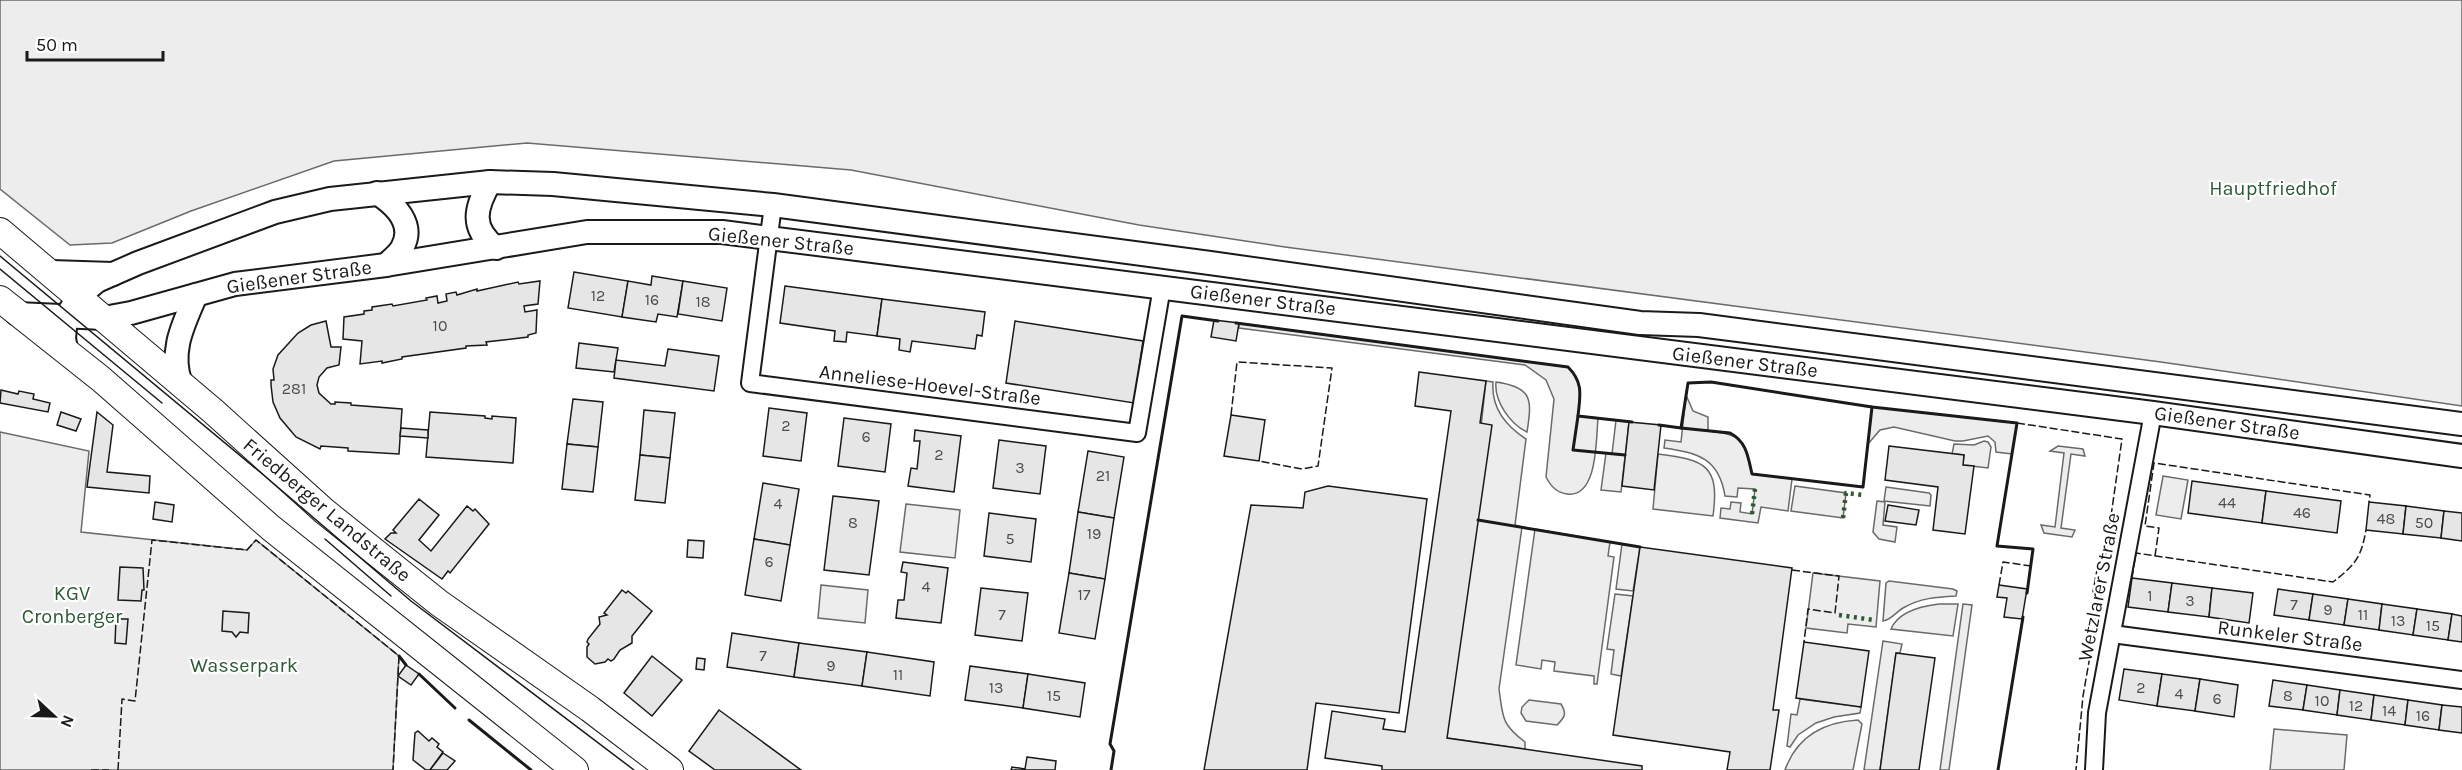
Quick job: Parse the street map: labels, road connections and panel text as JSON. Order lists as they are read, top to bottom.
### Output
{
  "streets": {
    "main road": ["Gießener Straße", "Friedberger Landstraße"],
    "street": ["Anneliese-Hoevel-Straße", "Wetzlarer Straße", "Runkeler Straße"]
  },
  "crossings": [
    ["Gießener Straße", "Anneliese-Hoevel-Straße"],
    ["Gießener Straße", "Friedberger Landstraße"],
    ["Gießener Straße", "Wetzlarer Straße"],
    ["Wetzlarer Straße", "Runkeler Straße"]
  ],
  "parks": ["Hauptfriedhof", "KGV Cronberger", "Wasserpark"],
  "house_numbers": [
    "12",
    "16",
    "18",
    "10",
    "281",
    "2",
    "6",
    "2",
    "3",
    "21",
    "44",
    "4",
    "46",
    "48",
    "8",
    "50",
    "19",
    "5",
    "6",
    "4",
    "17",
    "1",
    "3",
    "7",
    "9",
    "7",
    "11",
    "13",
    "15",
    "7",
    "9",
    "11",
    "13",
    "2",
    "4",
    "15",
    "8",
    "6",
    "10",
    "12",
    "14",
    "16"
  ],
  "scale_bar": "50 m",
  "north": "right"
}
